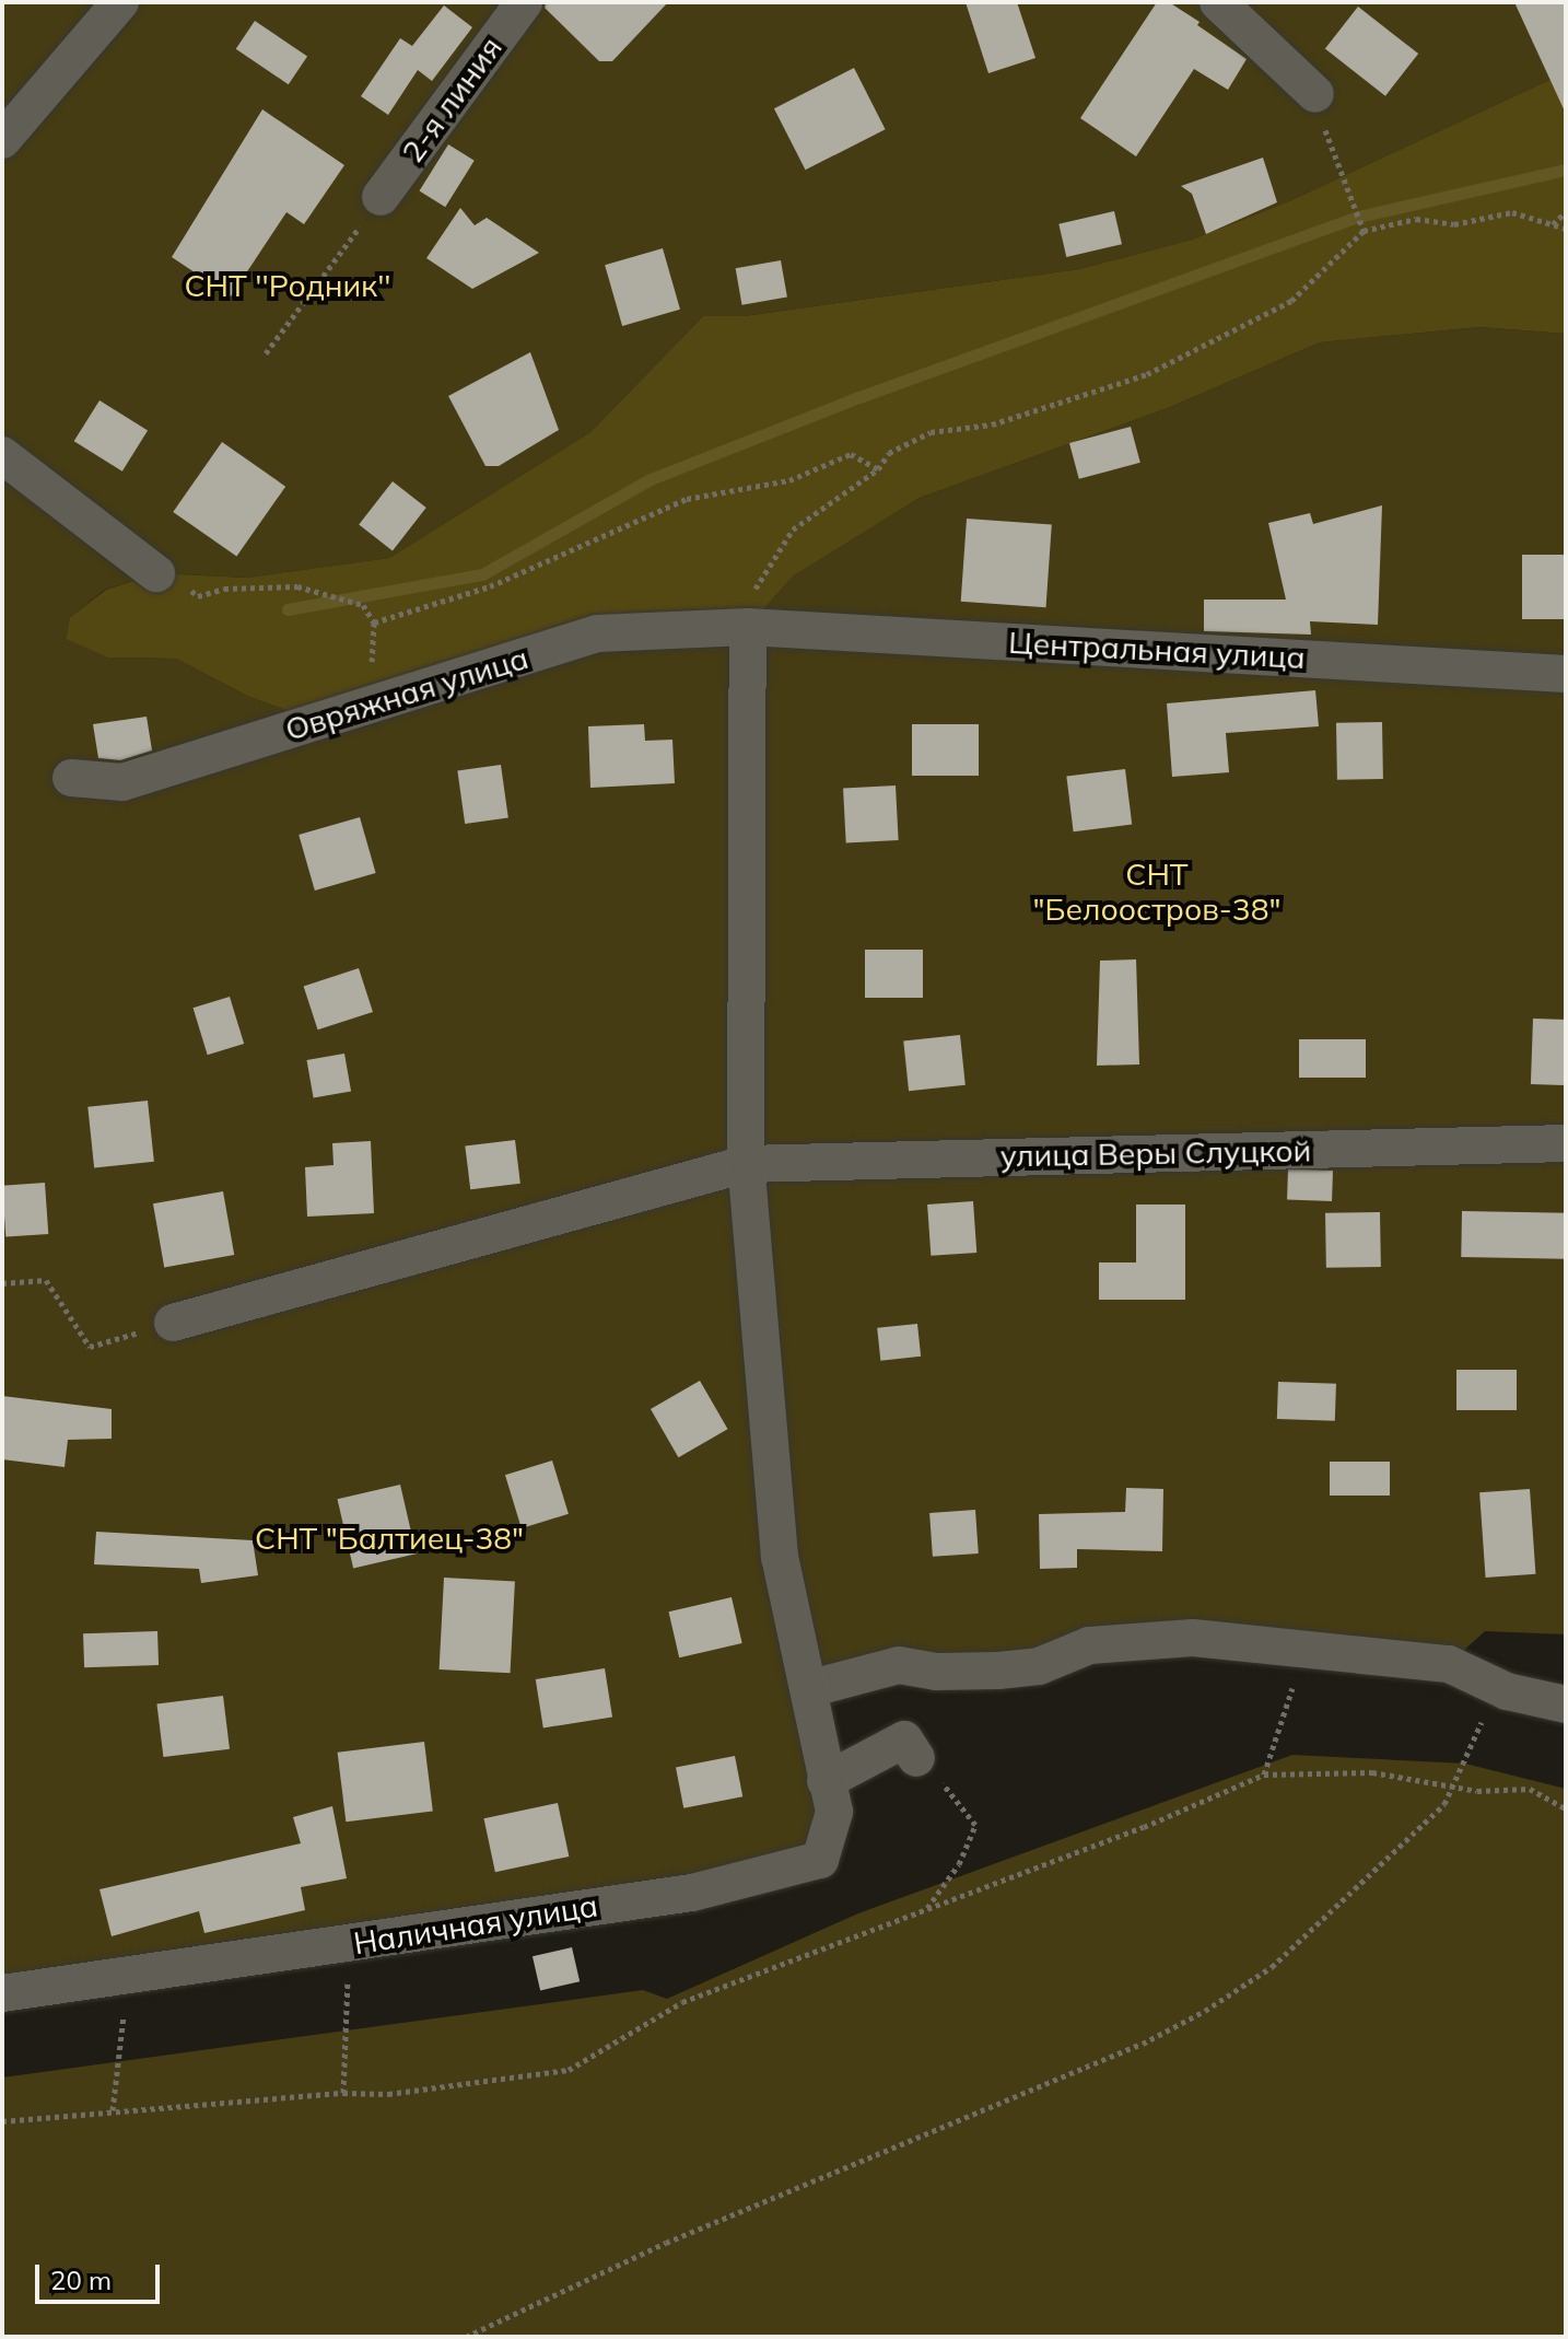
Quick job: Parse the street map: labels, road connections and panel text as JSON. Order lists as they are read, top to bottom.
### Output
{
  "streets": {
    "street": [
      "2-я линия",
      "Центральная улица",
      "Овряжная улица",
      "улица Веры Слуцкой",
      "Наличная улица"
    ]
  },
  "crossings": [
    ["Центральная улица", "Овряжная улица"],
    ["Центральная улица", "Наличная улица"],
    ["Овряжная улица", "Наличная улица"],
    ["улица Веры Слуцкой", "Наличная улица"]
  ],
  "parks": ["СНТ ''Родник''", "СНТ \"Белоостров-38\"", "СНТ \"Балтиец-38\""],
  "scale_bar": "20 m"
}
